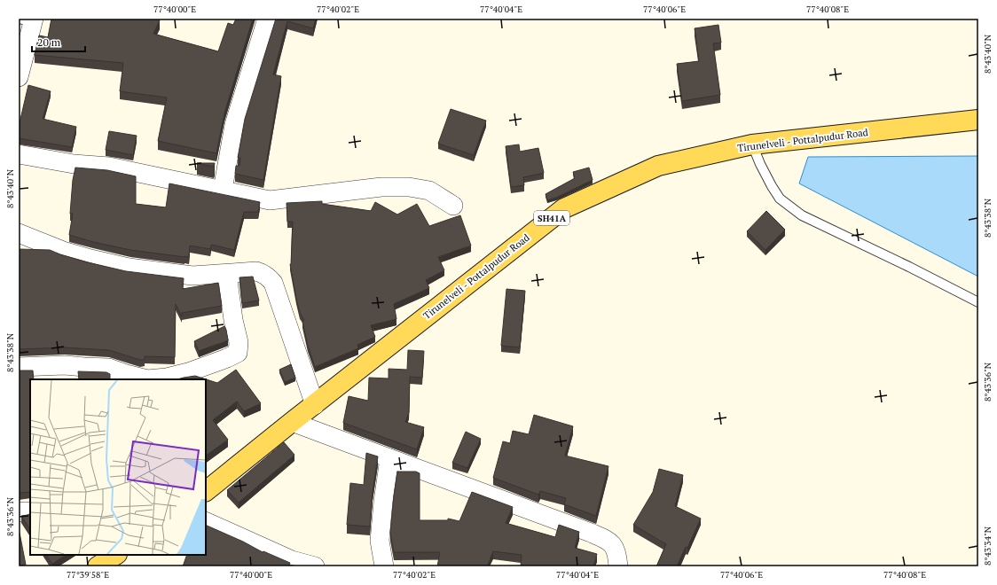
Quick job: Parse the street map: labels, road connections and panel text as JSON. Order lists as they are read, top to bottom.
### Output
{
  "streets": {
    "main road": ["Tirunelveli - Pottalpudur Road", "SH41A"]
  },
  "scale_bar": "20 m",
  "coordinates": [
    "77°40'00\"E",
    "77°40'02\"E",
    "77°40'04\"E",
    "77°40'06\"E",
    "77°40'08\"E",
    "8°43'40\"N",
    "8°43'38\"N",
    "8°43'36\"N",
    "8°43'34\"N",
    "77°39'58\"E"
  ]
}
